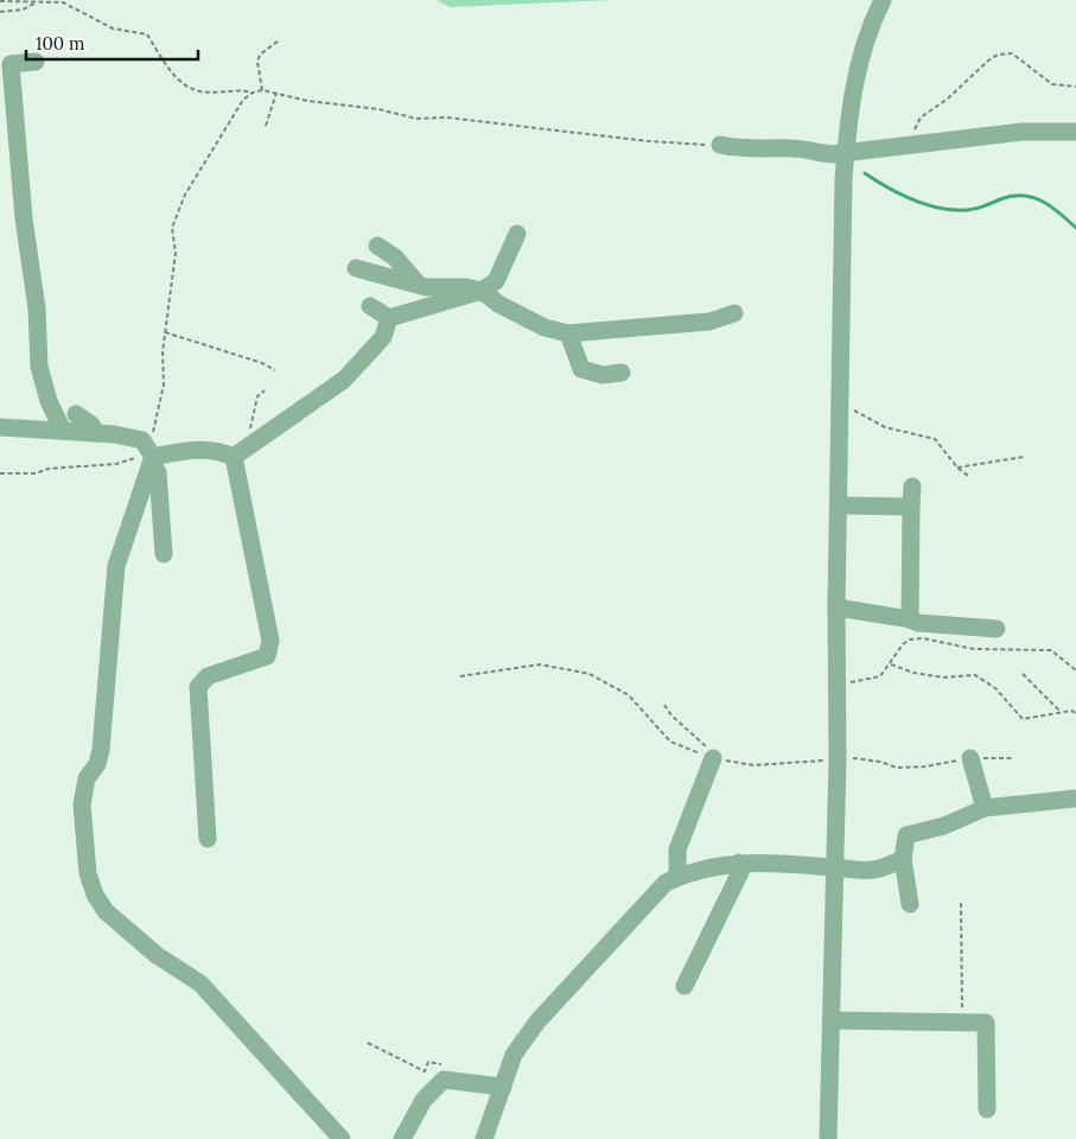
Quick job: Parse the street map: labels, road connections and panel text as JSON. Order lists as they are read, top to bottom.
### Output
{
  "scale_bar": "100 m"
}
